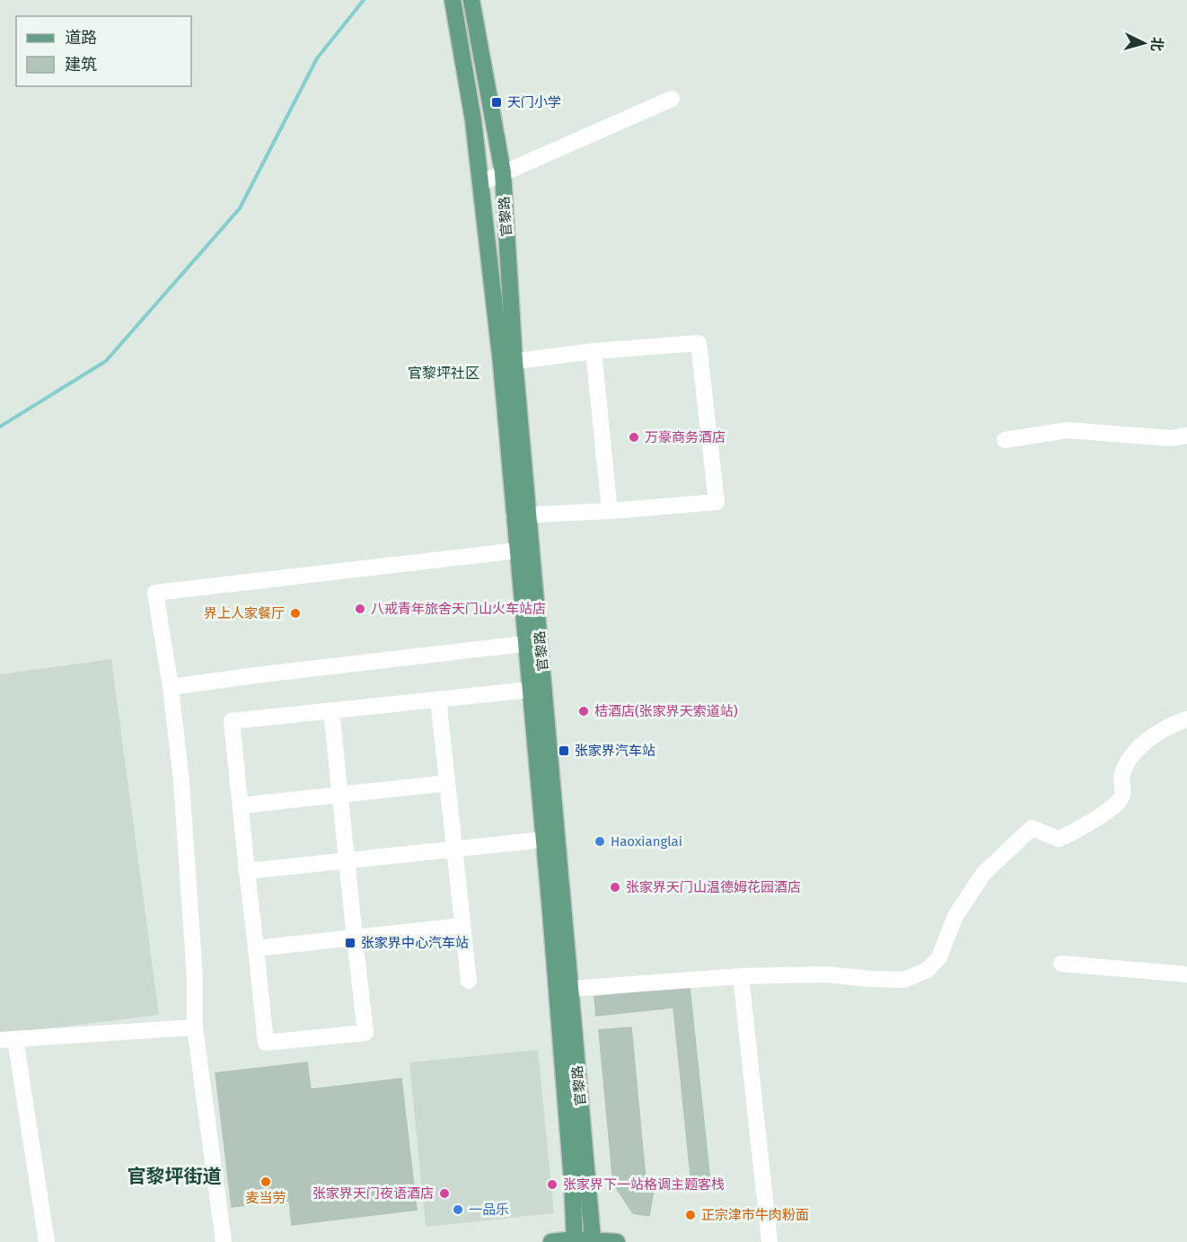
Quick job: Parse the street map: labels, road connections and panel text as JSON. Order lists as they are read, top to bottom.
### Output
{
  "streets": {
    "main road": ["官黎路"]
  },
  "districts": ["官黎坪社区", "官黎坪街道"],
  "places": {
    "transit": ["天门小学", "张家界汽车站", "张家界中心汽车站"],
    "other": [
      "万豪商务酒店",
      "八戒青年旅舍天门山火车站店",
      "界上人家餐厅",
      "桔酒店(张家界天索道站)",
      "Haoxianglai",
      "张家界天门山温德姆花园酒店",
      "麦当劳",
      "张家界下一站格调主题客栈",
      "张家界天门夜语酒店",
      "一品乐",
      "正宗津市牛肉粉面"
    ]
  },
  "legend": ["道路", "建筑"],
  "north": "right"
}
